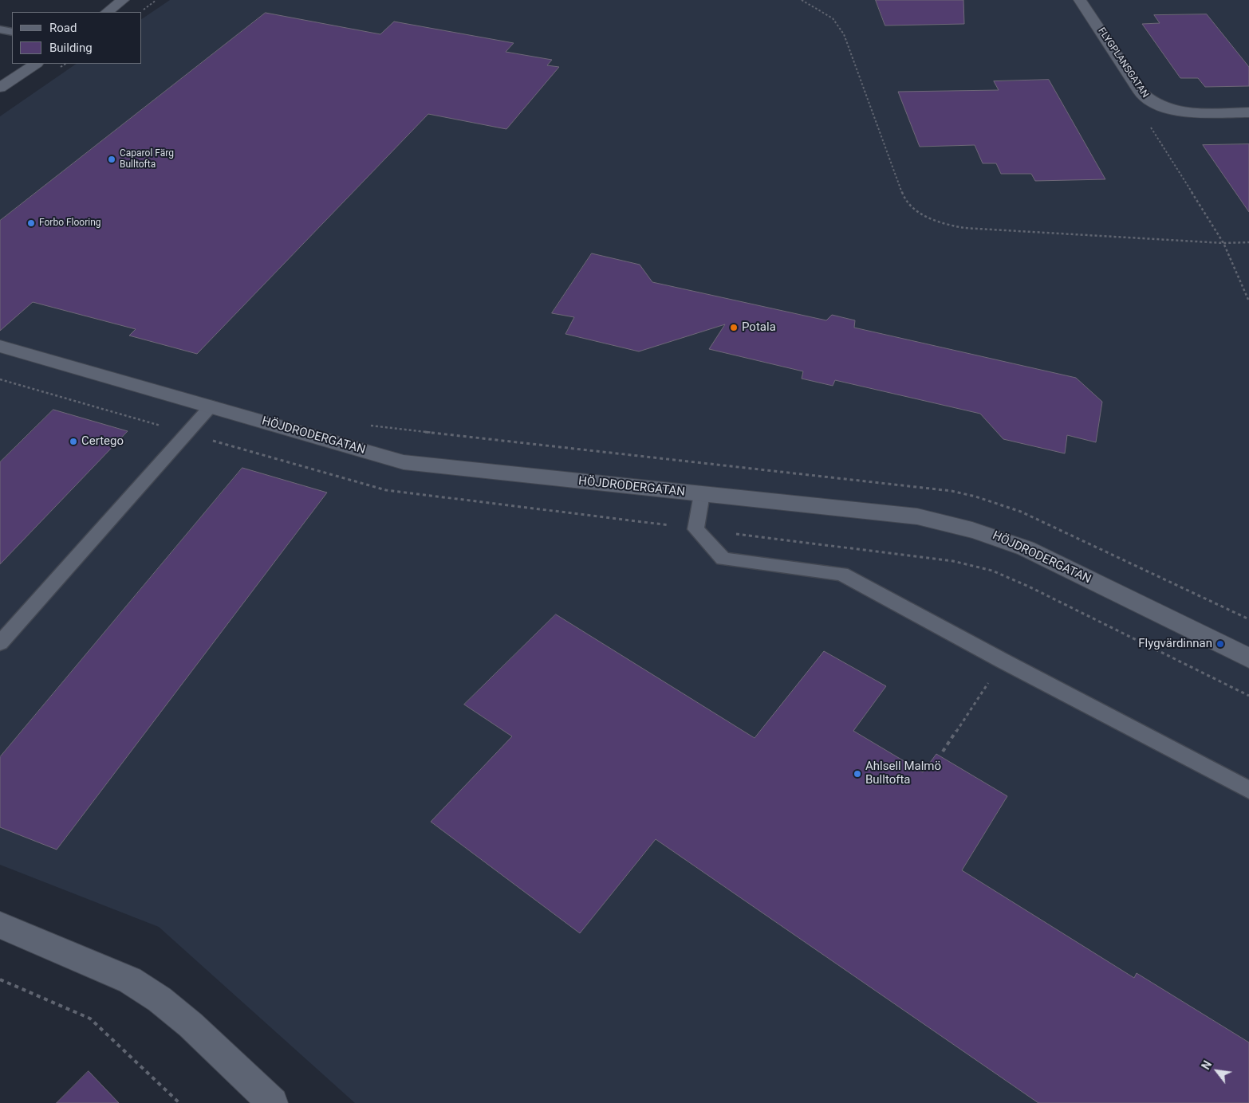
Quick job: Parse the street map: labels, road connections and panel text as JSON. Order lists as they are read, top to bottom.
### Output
{
  "streets": {
    "street": ["FLYGPLANSGATAN", "HÖJDRODERGATAN"]
  },
  "places": [
    "Caparol Färg Bulltofta",
    "Forbo Flooring",
    "Potala",
    "Certego",
    "Flygvärdinnan",
    "Ahlsell Malmö Bulltofta"
  ],
  "legend": ["Road", "Building"],
  "north": "top left"
}
